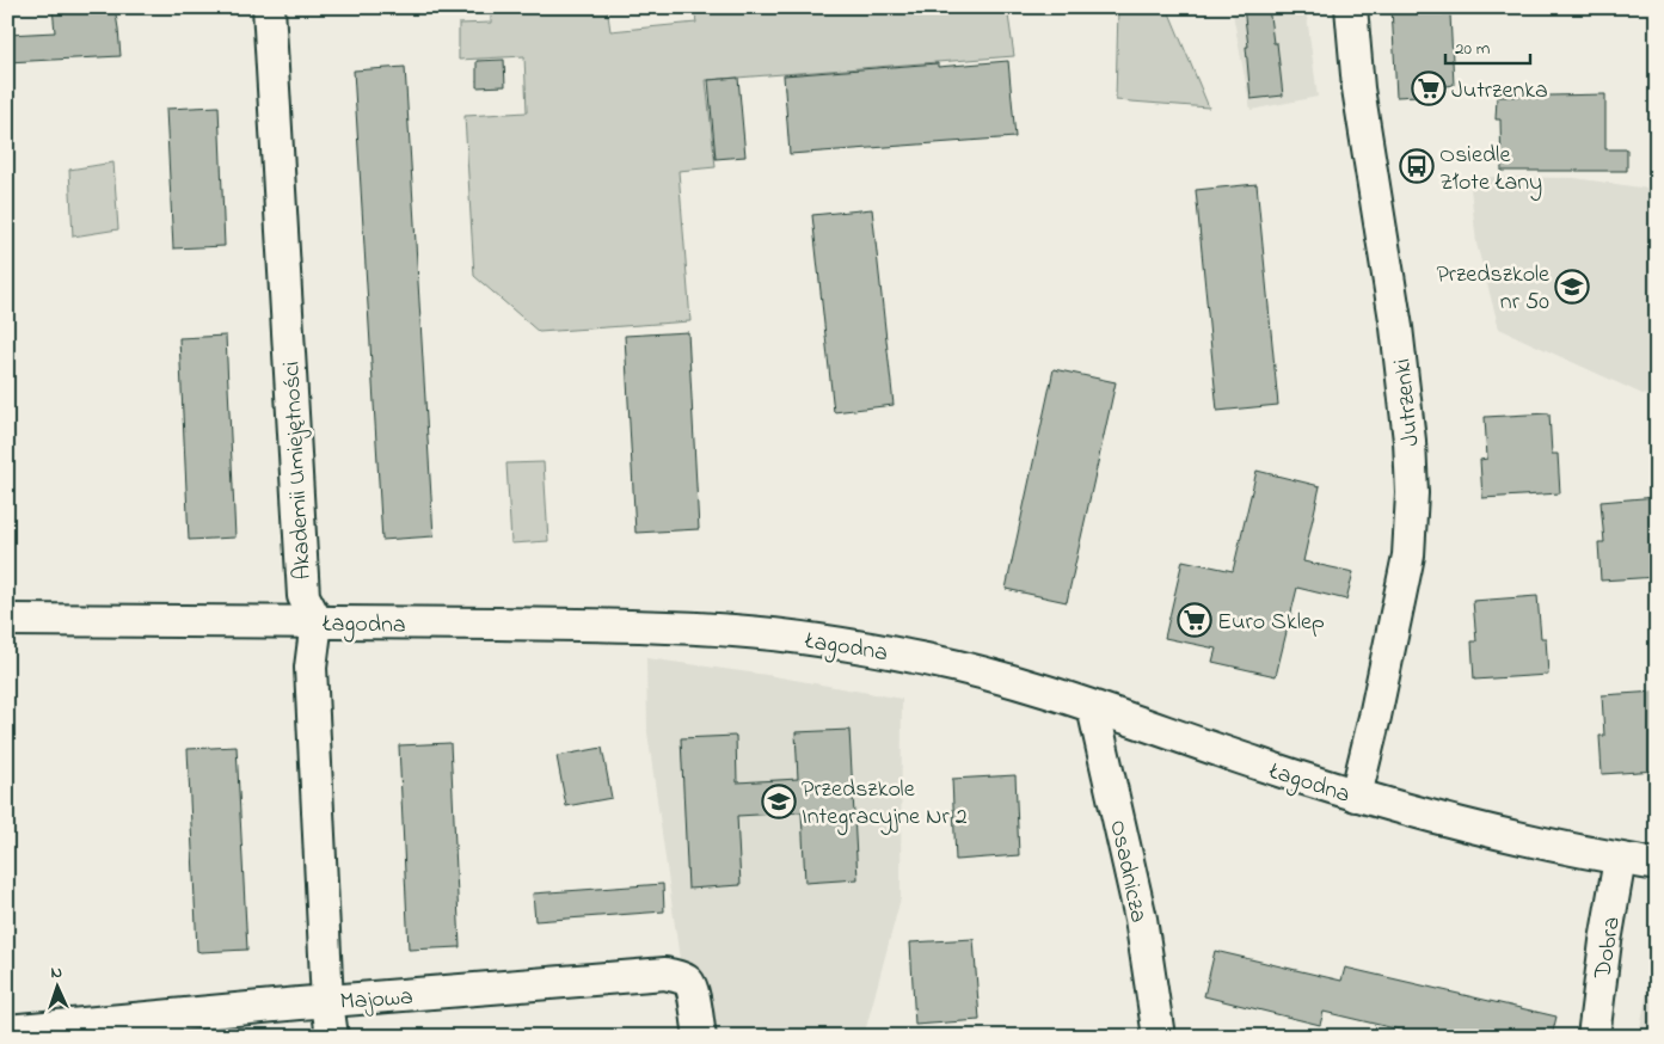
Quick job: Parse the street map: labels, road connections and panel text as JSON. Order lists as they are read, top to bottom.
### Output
{
  "streets": {
    "street": [
      "Jutrzenki",
      "Akademii Umiejętności",
      "Łagodna",
      "Osadnicza",
      "Dobra",
      "Majowa"
    ]
  },
  "crossings": [
    ["Jutrzenki", "Łagodna"],
    ["Akademii Umiejętności", "Łagodna"],
    ["Łagodna", "Osadnicza"],
    ["Łagodna", "Dobra"]
  ],
  "places": {
    "supermarket": ["Jutrzenka", "Euro Sklep"],
    "bus stop": ["Osiedle Złote Łany"],
    "school or university": ["Przedszkole nr 50", "Przedszkole Integracyjne Nr 2"]
  },
  "scale_bar": "20 m",
  "north": "top"
}
